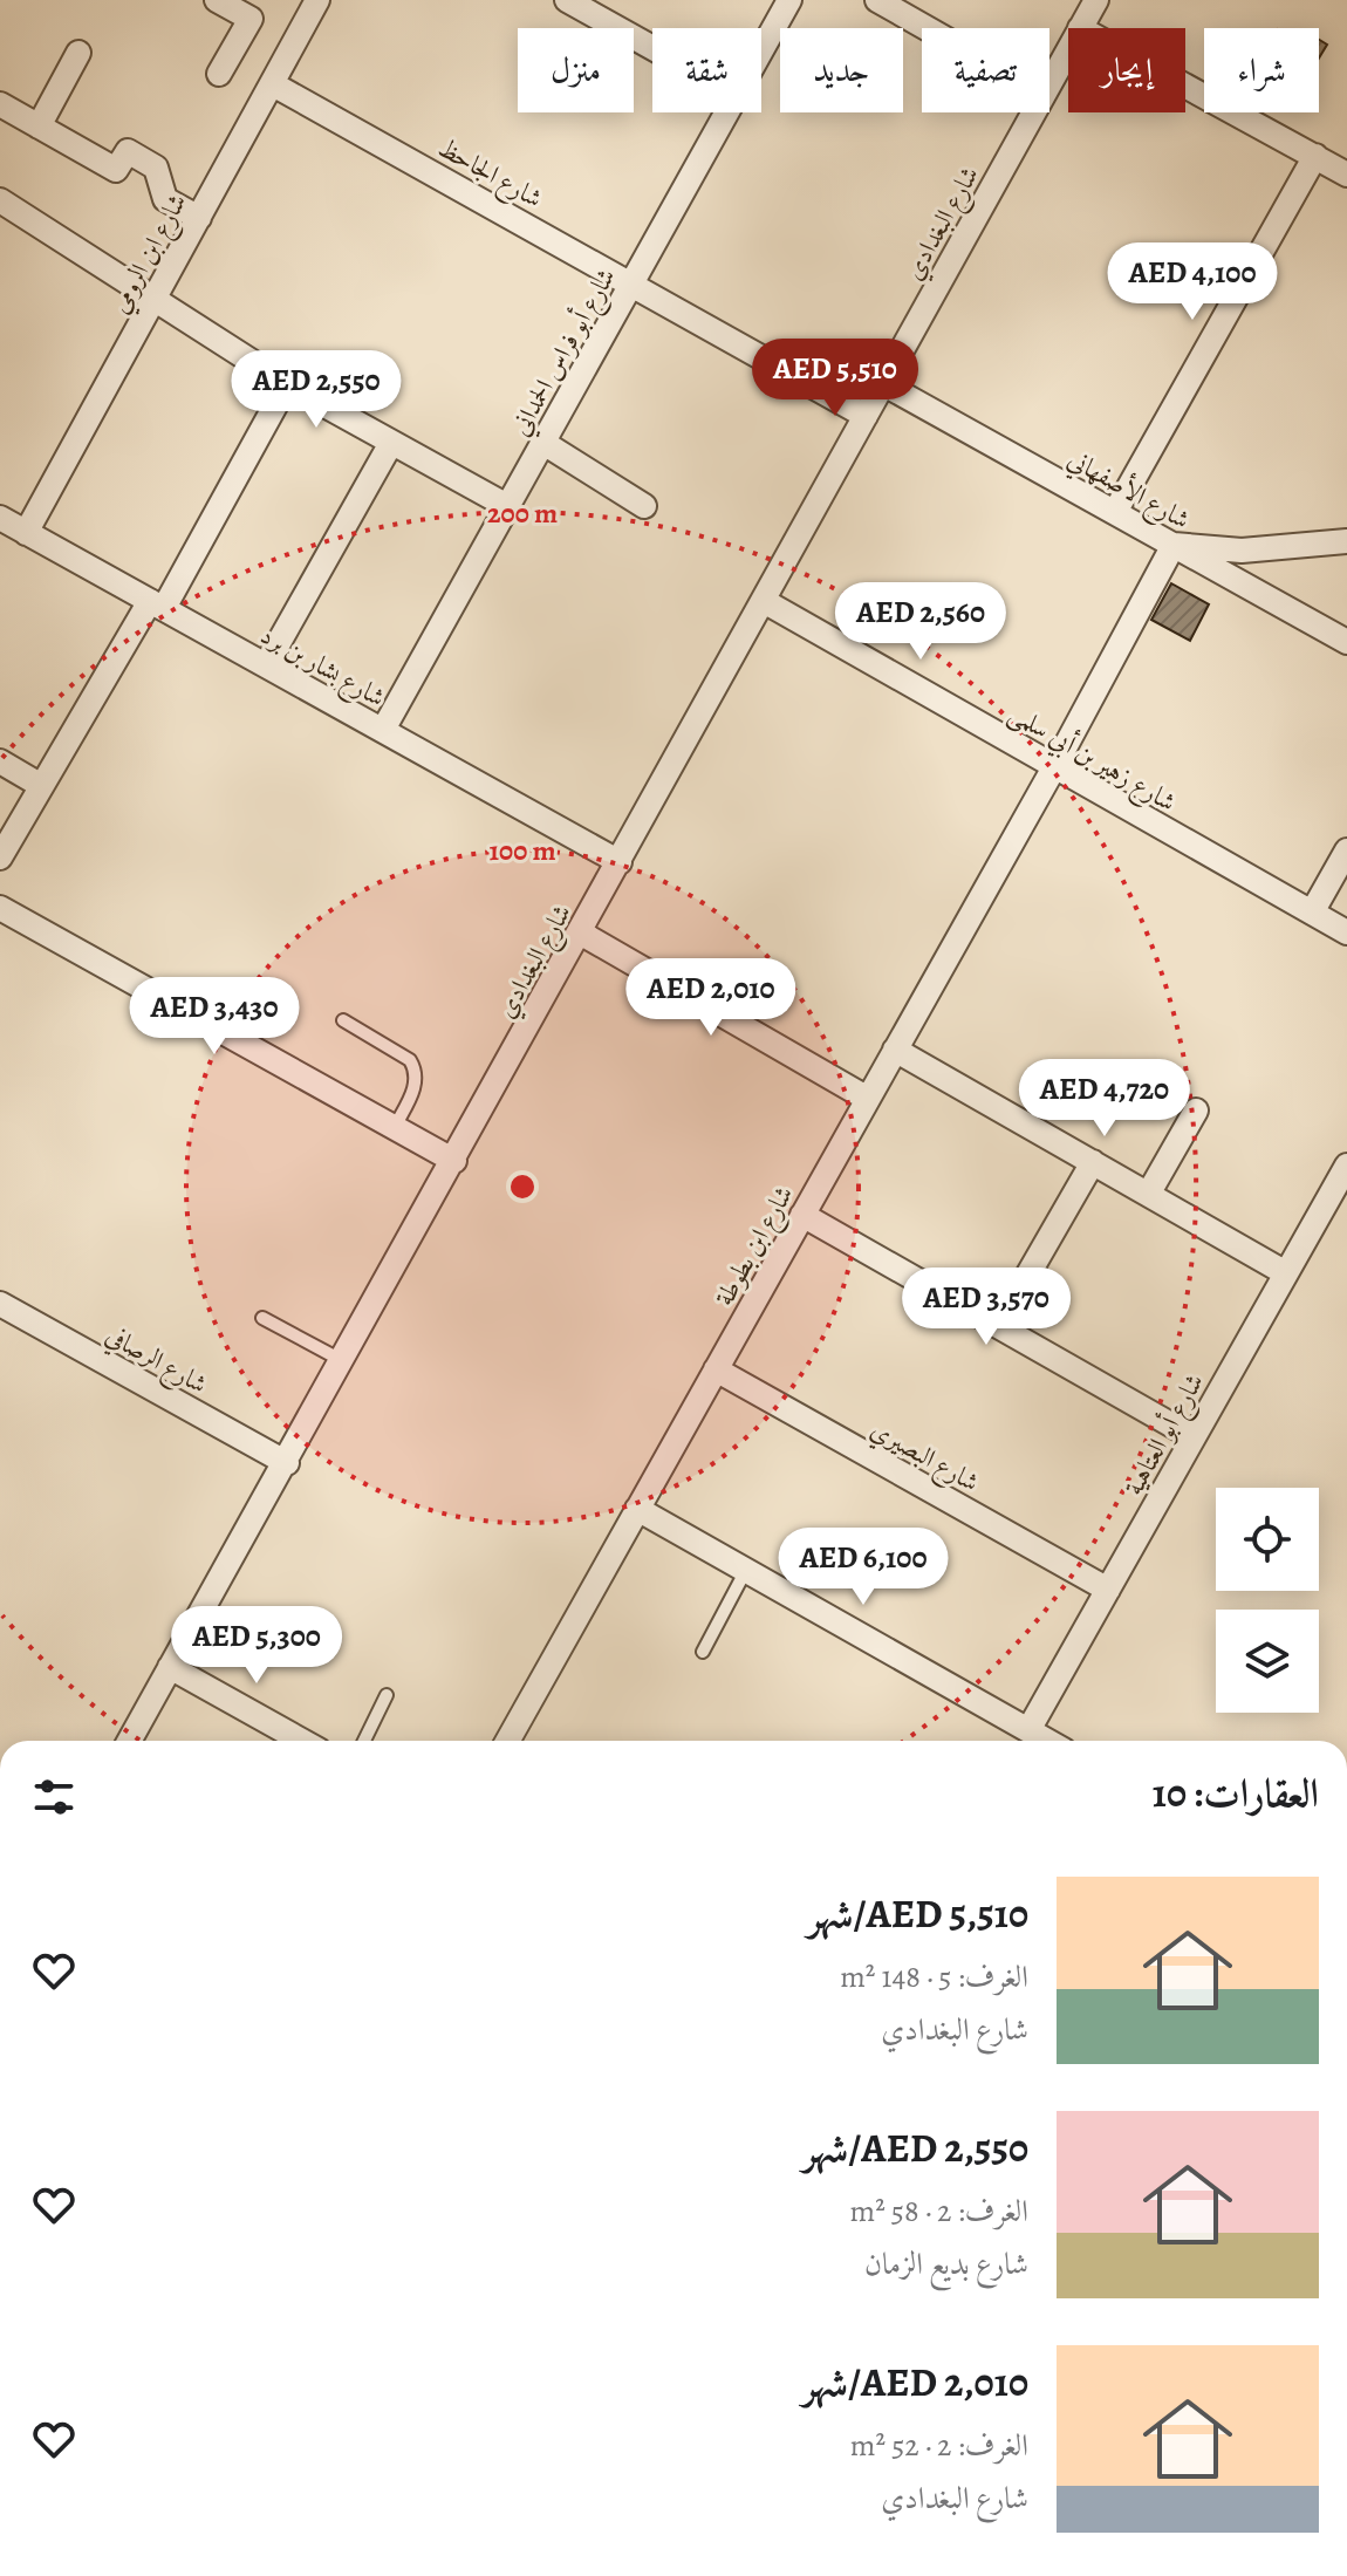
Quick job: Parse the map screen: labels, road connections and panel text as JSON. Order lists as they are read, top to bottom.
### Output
{
  "streets": {
    "street": [
      "شارع الجاحظ",
      "شارع البغدادي",
      "شارع ابن الرومي",
      "شارع أبو فراس الحمداني",
      "شارع الأصفهاني",
      "شارع بشار بن برد",
      "شارع زهير بن أبي سلمى",
      "شارع ابن بطوطة",
      "شارع الرصافي",
      "شارع أبو العتاهية",
      "شارع البصيري"
    ]
  },
  "crossings": [
    ["شارع الجاحظ", "شارع البغدادي"],
    ["شارع الجاحظ", "شارع ابن الرومي"],
    ["شارع الجاحظ", "شارع أبو فراس الحمداني"],
    ["شارع البغدادي", "شارع الأصفهاني"],
    ["شارع البغدادي", "شارع بشار بن برد"],
    ["شارع البغدادي", "شارع زهير بن أبي سلمى"],
    ["شارع البغدادي", "شارع الرصافي"],
    ["شارع ابن الرومي", "شارع بشار بن برد"],
    ["شارع أبو فراس الحمداني", "شارع بشار بن برد"],
    ["شارع الأصفهاني", "شارع ابن بطوطة"],
    ["شارع زهير بن أبي سلمى", "شارع ابن بطوطة"],
    ["شارع ابن بطوطة", "شارع البصيري"],
    ["شارع أبو العتاهية", "شارع البصيري"]
  ],
  "page": {
    "chip": [
      "شراء",
      "إيجار",
      "تصفية",
      "جديد",
      "شقة",
      "منزل"
    ],
    "price": [
      "AED 4,100",
      "AED 5,510",
      "AED 2,550",
      "AED 2,560",
      "AED 2,010",
      "AED 3,430",
      "AED 4,720",
      "AED 3,570",
      "AED 6,100",
      "AED 5,300"
    ],
    "heading": "العقارات: 10",
    "list": [
      {
        "name": "AED 5,510/شهر",
        "note": "الغرف: 5 · 148 m² · شارع البغدادي"
      },
      {
        "name": "AED 2,550/شهر",
        "note": "الغرف: 2 · 58 m² · شارع بديع الزمان"
      },
      {
        "name": "AED 2,010/شهر",
        "note": "الغرف: 2 · 52 m² · شارع البغدادي"
      }
    ]
  },
  "rings": ["200 m", "100 m"]
}
